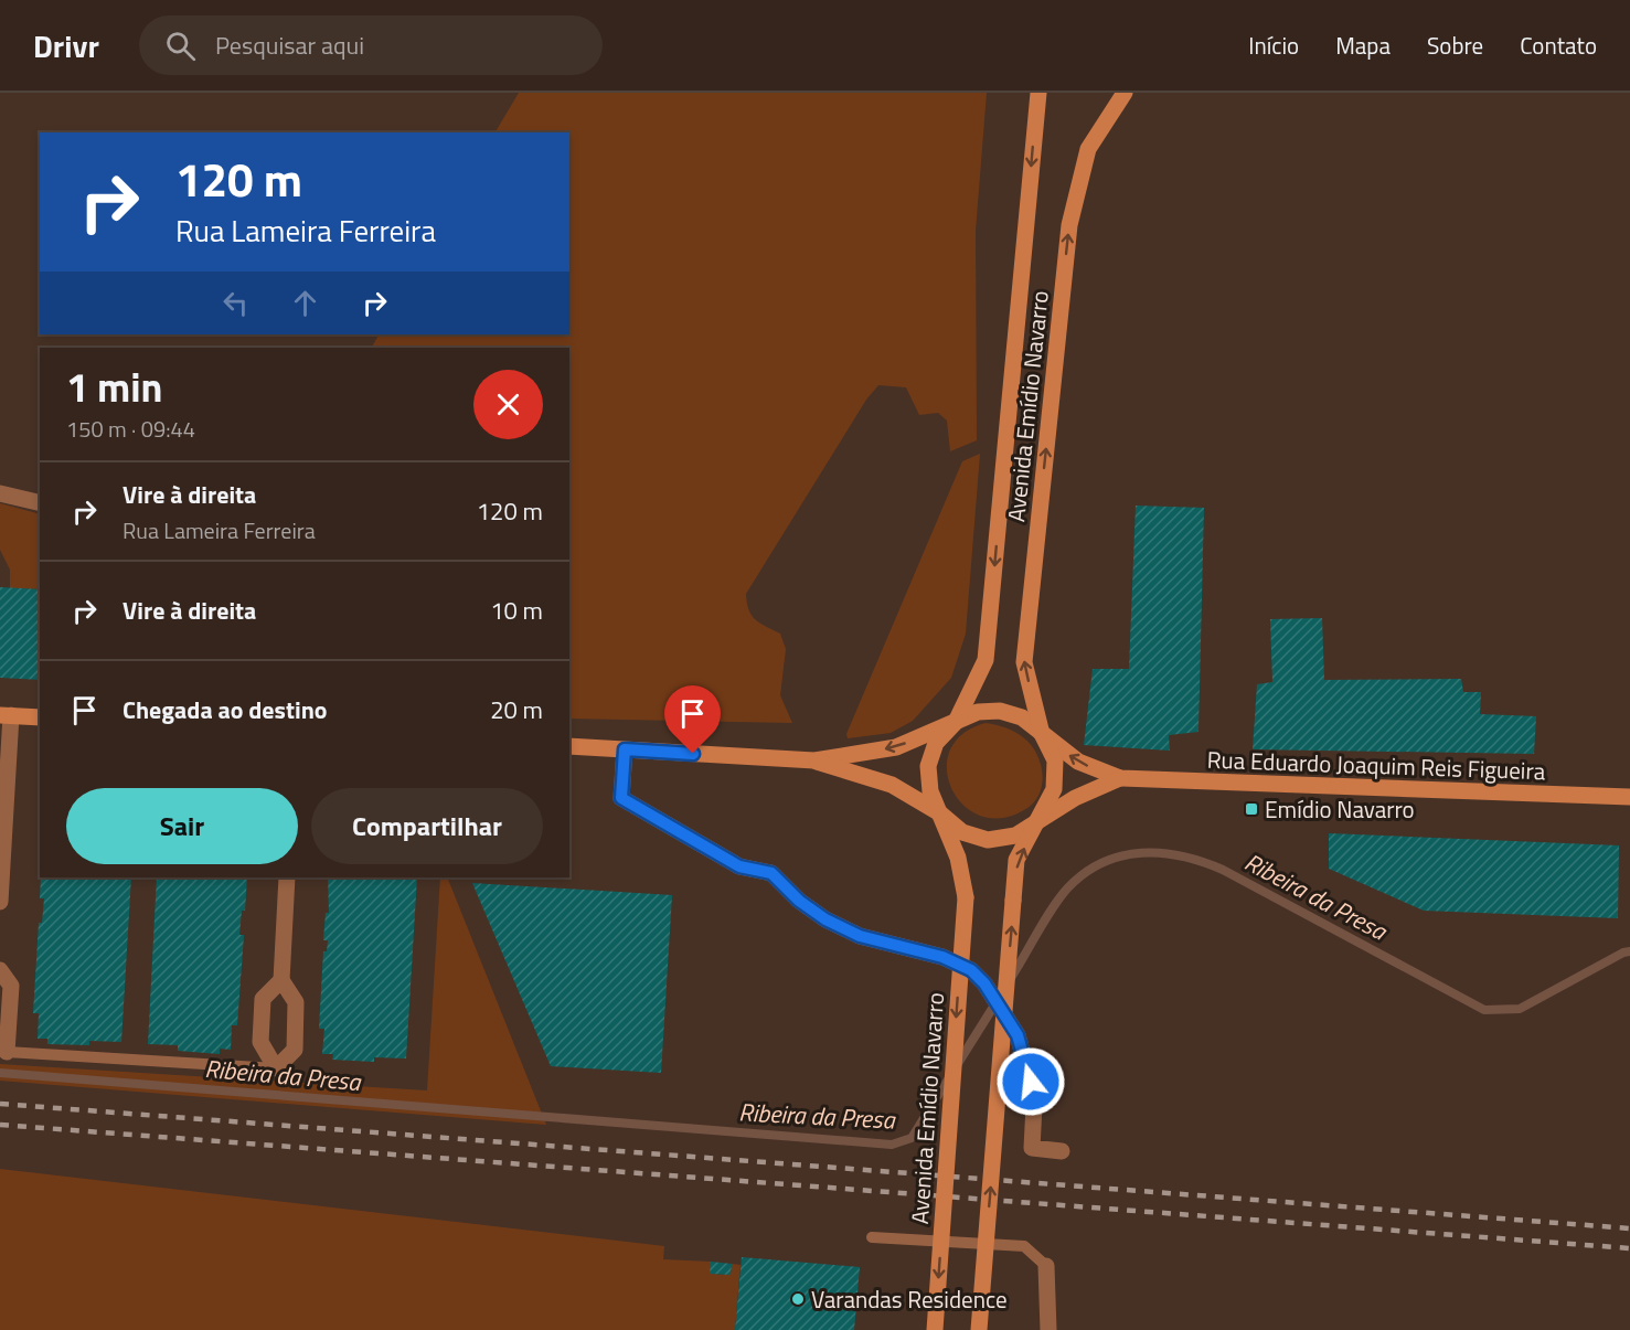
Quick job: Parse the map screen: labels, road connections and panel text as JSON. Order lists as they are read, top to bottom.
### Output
{
  "streets": {
    "main road": ["Avenida Emídio Navarro", "Rua Eduardo Joaquim Reis Figueira"]
  },
  "crossings": [
    ["Avenida Emídio Navarro", "Rua Eduardo Joaquim Reis Figueira"]
  ],
  "water": ["Ribeira da Presa"],
  "places": {
    "transit": ["Emídio Navarro"],
    "other": ["Varandas Residence"]
  },
  "page": {
    "header": "Drivr",
    "search": "Pesquisar aqui",
    "nav": [
      "Início",
      "Mapa",
      "Sobre",
      "Contato"
    ],
    "turn": ["120 m", "Rua Lameira Ferreira"],
    "heading": ["1 min", "150 m · 09:44"],
    "list": [
      {
        "name": "Vire à direita",
        "note": "Rua Lameira Ferreira",
        "value": "120 m"
      },
      {
        "name": "Vire à direita",
        "value": "10 m"
      },
      {
        "name": "Chegada ao destino",
        "value": "20 m"
      }
    ],
    "buttons": ["Sair", "Compartilhar"]
  }
}
